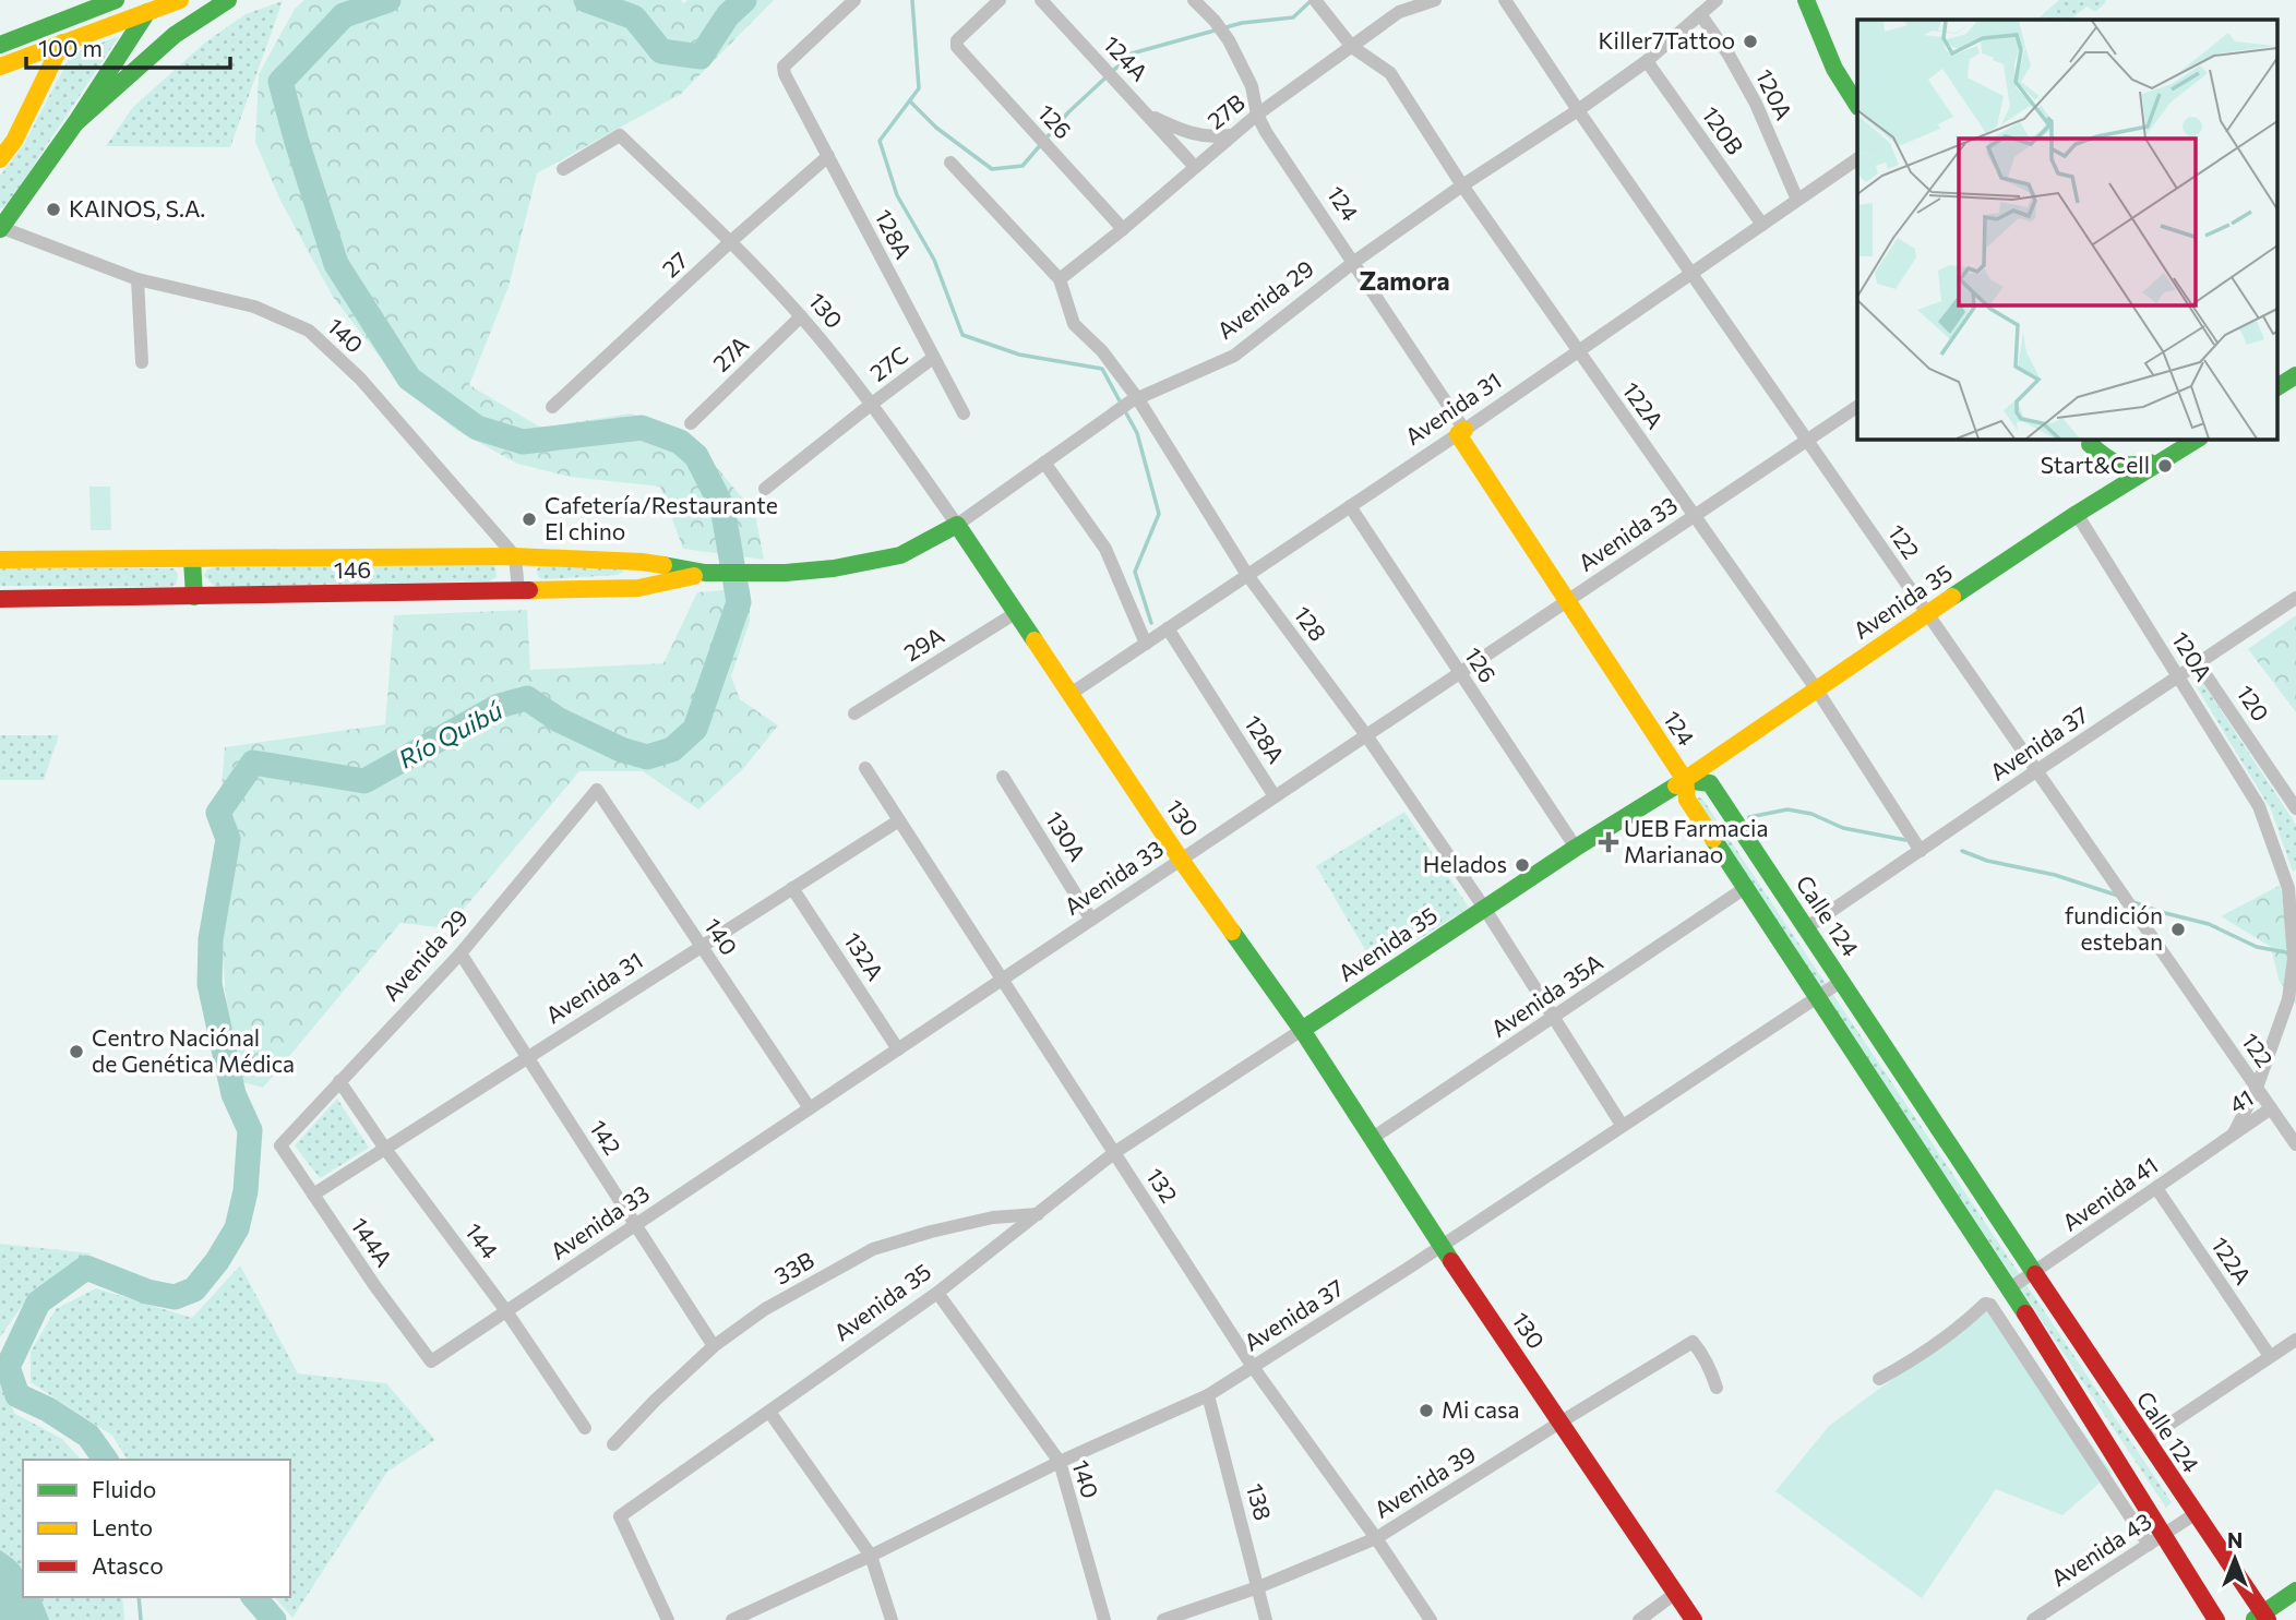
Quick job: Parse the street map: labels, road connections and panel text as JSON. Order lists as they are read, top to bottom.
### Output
{
  "streets": {
    "street": [
      "124A",
      "120A",
      "27B",
      "126",
      "120B",
      "124",
      "128A",
      "27",
      "Avenida 29",
      "130",
      "140",
      "27A",
      "27C",
      "122A",
      "Avenida 31",
      "Avenida 33",
      "122",
      "146",
      "Avenida 35",
      "128",
      "29A",
      "120",
      "Avenida 37",
      "130A",
      "Calle 124",
      "132A",
      "Avenida 35A",
      "41",
      "142",
      "132",
      "Avenida 41",
      "144",
      "144A",
      "33B",
      "Avenida 39",
      "138",
      "Avenida 43"
    ]
  },
  "crossings": [
    ["124A", "27B"],
    ["120A", "Avenida 29"],
    ["120A", "Avenida 31"],
    ["120A", "122"],
    ["120A", "Avenida 35"],
    ["120A", "Avenida 37"],
    ["120A", "41"],
    ["27B", "126"],
    ["27B", "124"],
    ["27B", "122A"],
    ["27B", "128"],
    ["126", "Avenida 31"],
    ["126", "Avenida 33"],
    ["126", "Avenida 35"],
    ["120B", "Avenida 29"],
    ["120B", "Avenida 31"],
    ["124", "Avenida 29"],
    ["124", "Avenida 31"],
    ["124", "Avenida 33"],
    ["124", "Avenida 35"],
    ["124", "Calle 124"],
    ["128A", "27"],
    ["128A", "27C"],
    ["128A", "Avenida 31"],
    ["128A", "Avenida 33"],
    ["27", "130"],
    ["Avenida 29", "130"],
    ["Avenida 29", "140"],
    ["Avenida 29", "122A"],
    ["Avenida 29", "122"],
    ["Avenida 29", "146"],
    ["Avenida 29", "128"],
    ["Avenida 29", "142"],
    ["Avenida 29", "144"],
    ["Avenida 29", "144A"],
    ["130", "27A"],
    ["130", "27C"],
    ["130", "Avenida 31"],
    ["130", "Avenida 33"],
    ["130", "Avenida 35"],
    ["130", "29A"],
    ["130", "Avenida 37"],
    ["130", "Avenida 35A"],
    ["130", "Avenida 39"],
    ["140", "Avenida 31"],
    ["140", "Avenida 33"],
    ["140", "146"],
    ["140", "Avenida 35"],
    ["140", "Avenida 37"],
    ["122A", "Avenida 31"],
    ["122A", "Avenida 33"],
    ["122A", "Avenida 35"],
    ["122A", "Avenida 37"],
    ["122A", "Avenida 41"],
    ["Avenida 31", "122"],
    ["Avenida 31", "128"],
    ["Avenida 31", "132A"],
    ["Avenida 31", "142"],
    ["Avenida 31", "132"],
    ["Avenida 31", "144"],
    ["Avenida 31", "144A"],
    ["Avenida 33", "122"],
    ["Avenida 33", "128"],
    ["Avenida 33", "130A"],
    ["Avenida 33", "132A"],
    ["Avenida 33", "142"],
    ["Avenida 33", "132"],
    ["Avenida 33", "144"],
    ["Avenida 33", "144A"],
    ["122", "Avenida 35"],
    ["122", "Avenida 37"],
    ["122", "41"],
    ["Avenida 35", "128"],
    ["Avenida 35", "Calle 124"],
    ["Avenida 35", "132"],
    ["Avenida 35", "33B"],
    ["128", "Avenida 37"],
    ["128", "Avenida 35A"],
    ["120", "Avenida 37"],
    ["Avenida 37", "Calle 124"],
    ["Avenida 37", "132"],
    ["Avenida 37", "138"],
    ["Calle 124", "Avenida 41"],
    ["Calle 124", "Avenida 43"],
    ["41", "Avenida 41"],
    ["142", "33B"],
    ["132", "Avenida 39"],
    ["Avenida 39", "138"]
  ],
  "districts": ["Zamora"],
  "water": ["Río Quibú"],
  "places": {
    "other": [
      "Killer7Tattoo",
      "KAINOS, S.A.",
      "Start&Cell",
      "Cafetería/Restaurante El chino",
      "Helados",
      "fundición esteban",
      "Centro Naciónal de Genética Médica",
      "Mi casa"
    ],
    "health": ["UEB Farmacia Marianao"]
  },
  "legend": ["Fluido", "Lento", "Atasco"],
  "scale_bar": "100 m",
  "north": "top"
}
